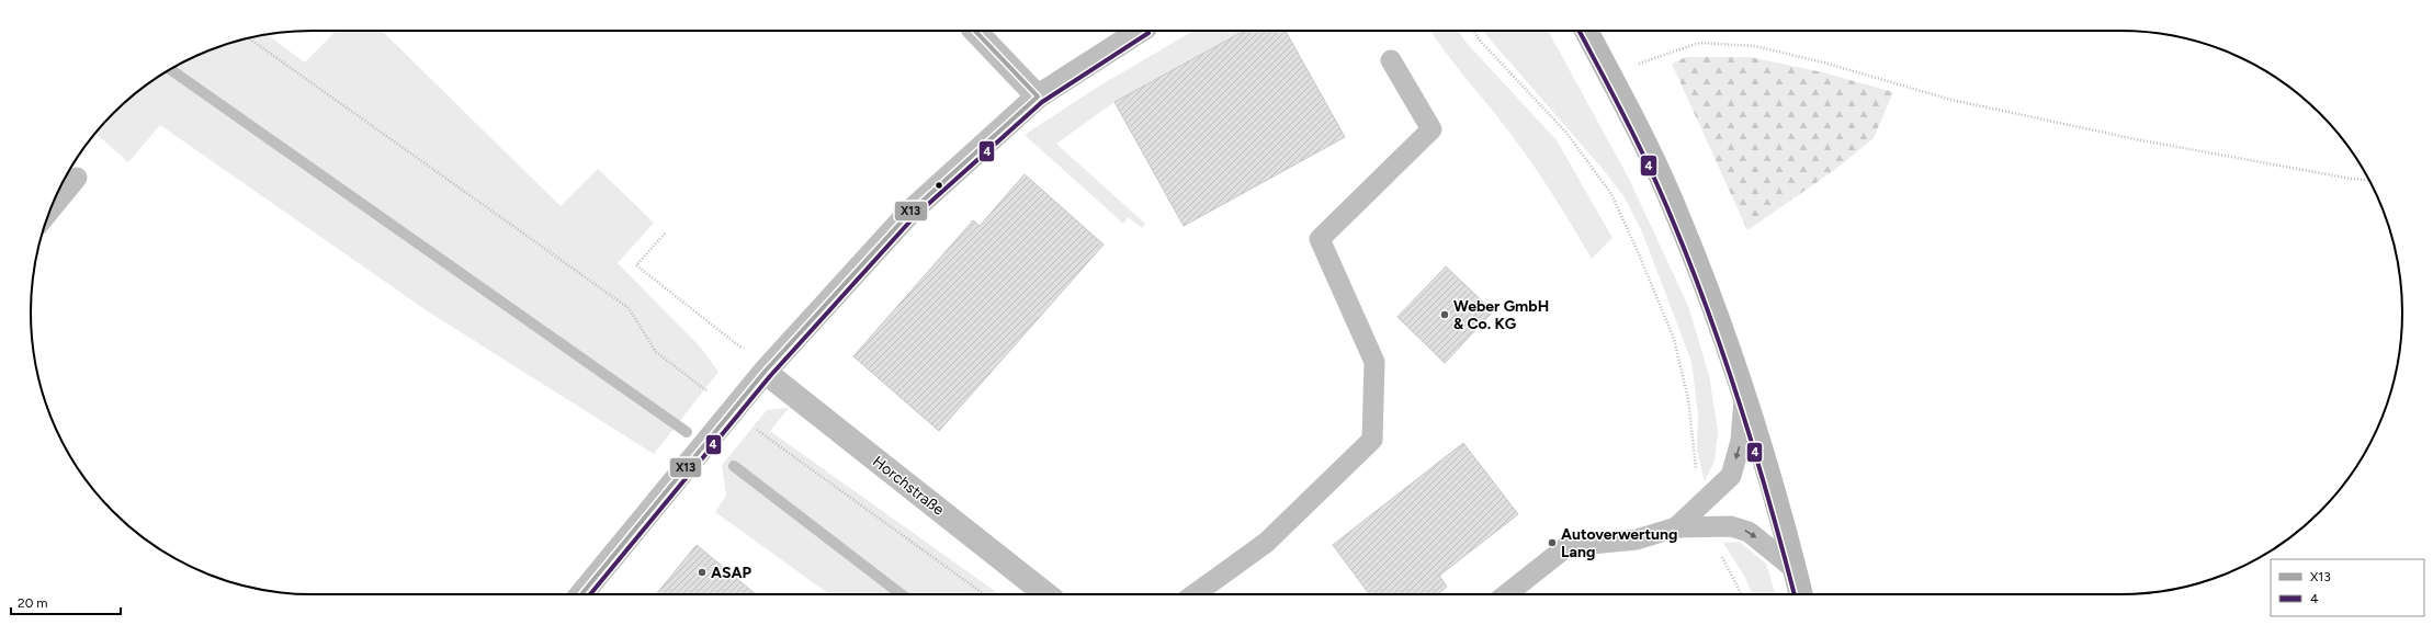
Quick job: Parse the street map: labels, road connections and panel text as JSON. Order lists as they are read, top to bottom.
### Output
{
  "streets": {
    "street": ["Horchstraße"]
  },
  "places": ["Weber GmbH & Co. KG", "Autoverwertung Lang", "ASAP"],
  "lines": ["transit line X13", "transit line 4"],
  "legend": ["X13", "4"],
  "scale_bar": "20 m"
}
